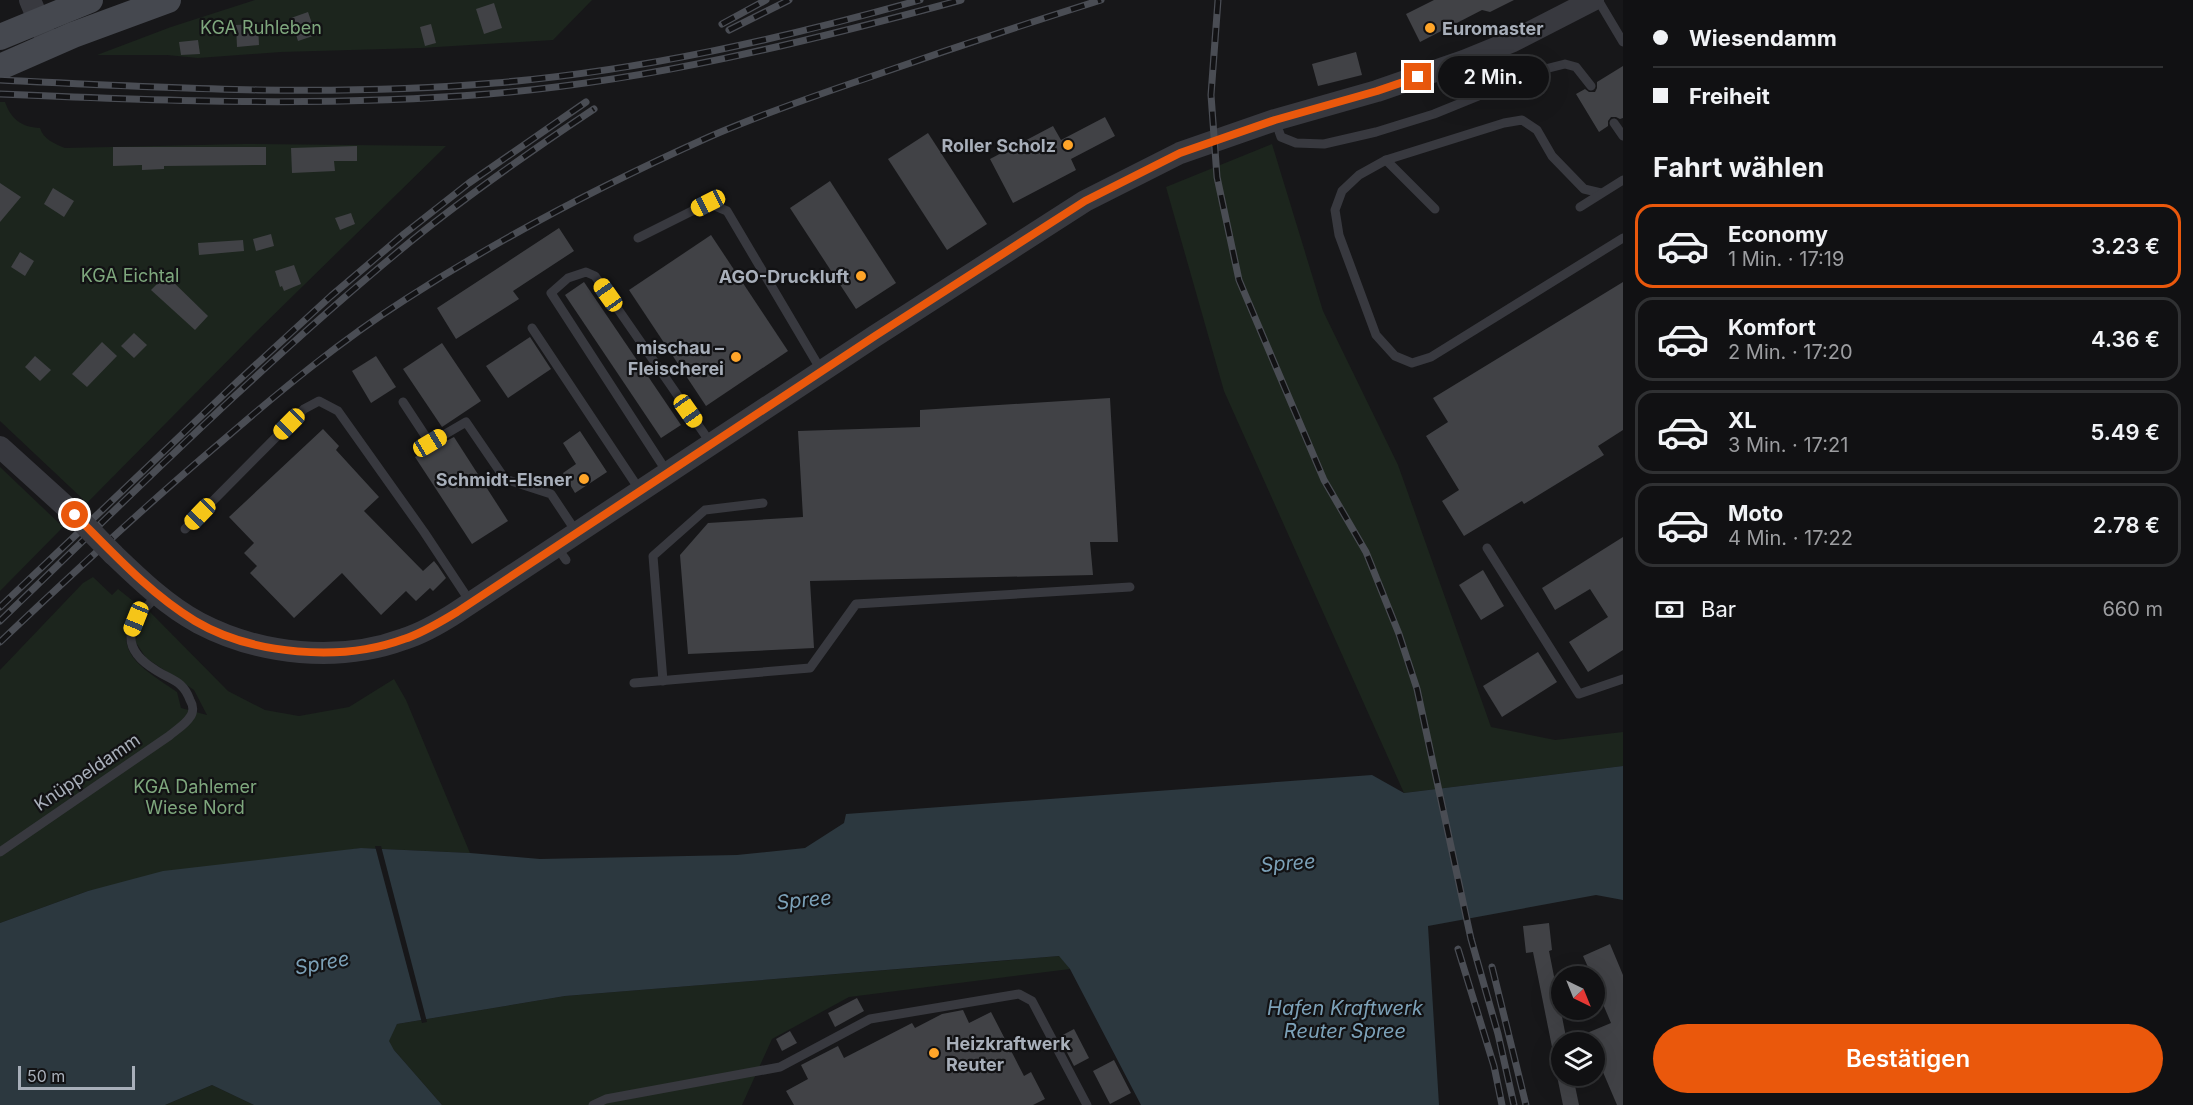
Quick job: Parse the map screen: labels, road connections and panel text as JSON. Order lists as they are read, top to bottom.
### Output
{
  "streets": {
    "lane": ["Knüppeldamm"]
  },
  "water": ["Spree", "Hafen Kraftwerk Reuter Spree"],
  "parks": ["KGA Ruhleben", "KGA Eichtal", "KGA Dahlemer Wiese Nord"],
  "places": [
    "Euromaster",
    "Roller Scholz",
    "AGO-Druckluft",
    "mischau – Fleischerei",
    "Schmidt-Elsner",
    "Heizkraftwerk Reuter"
  ],
  "scale_bar": "50 m",
  "north": "bottom right",
  "page": {
    "banner": ["Wiesendamm", "Freiheit"],
    "bubble": "2 Min.",
    "heading": "Fahrt wählen",
    "list": [
      {
        "name": "Economy",
        "note": "1 Min. · 17:19",
        "value": "3.23 €"
      },
      {
        "name": "Komfort",
        "note": "2 Min. · 17:20",
        "value": "4.36 €"
      },
      {
        "name": "XL",
        "note": "3 Min. · 17:21",
        "value": "5.49 €"
      },
      {
        "name": "Moto",
        "note": "4 Min. · 17:22",
        "value": "2.78 €"
      }
    ],
    "pay": ["Bar", "660 m"],
    "buttons": "Bestätigen",
    "scale": "50 m"
  }
}
